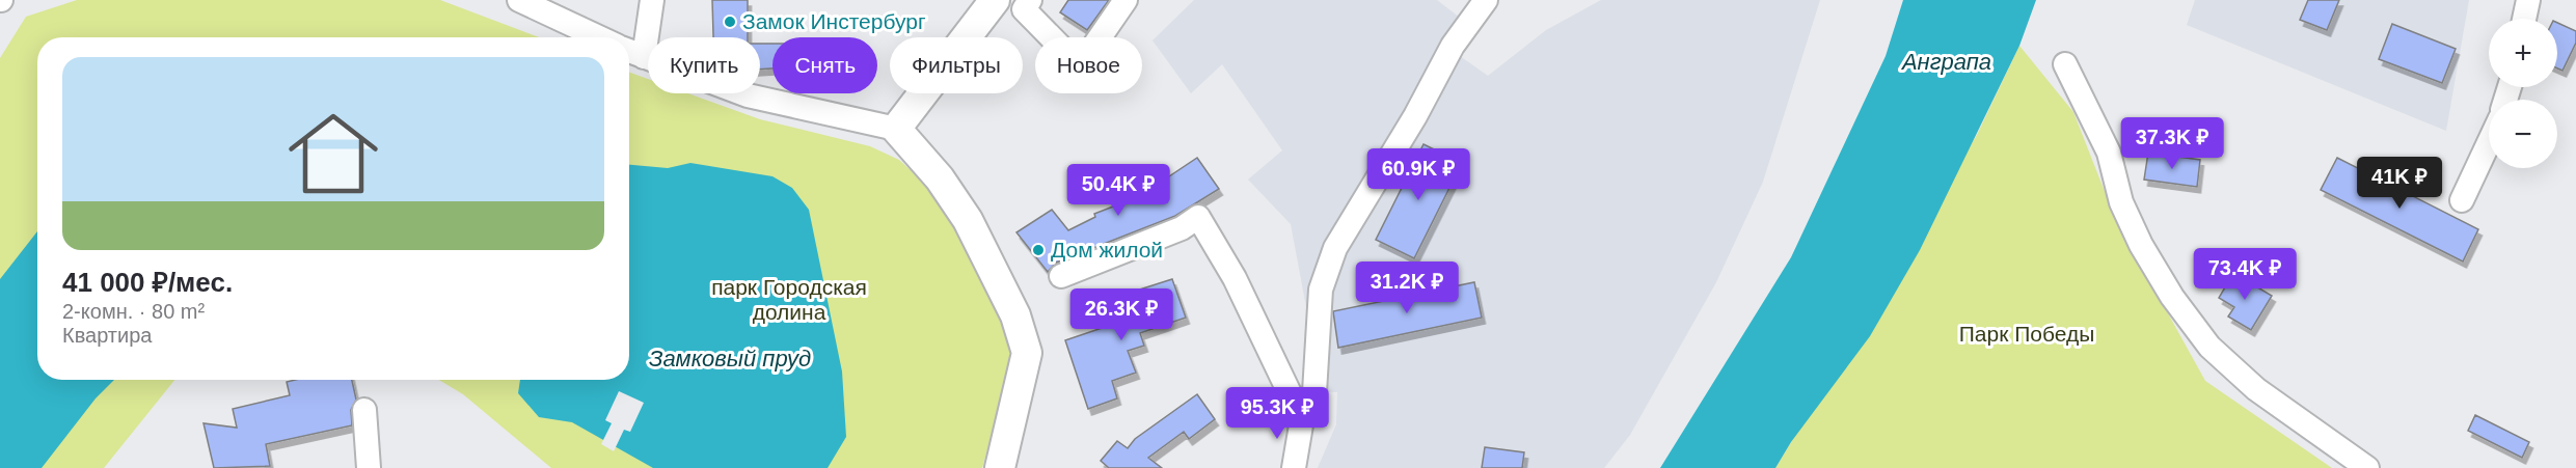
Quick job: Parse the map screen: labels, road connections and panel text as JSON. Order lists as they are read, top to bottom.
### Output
{
  "water": ["Анграпа", "Замковый пруд"],
  "parks": ["парк Городская долина", "Парк Победы"],
  "places": ["Замок Инстербург", "Дом жилой"],
  "page": {
    "map_buttons": ["+", "−"],
    "chip": [
      "Купить",
      "Снять",
      "Фильтры",
      "Новое"
    ],
    "list": [
      {
        "name": "41 000 ₽/мес.",
        "note": "2-комн. · 80 m² · Квартира"
      }
    ],
    "price": [
      "37.3K ₽",
      "60.9K ₽",
      "41K ₽",
      "50.4K ₽",
      "73.4K ₽",
      "31.2K ₽",
      "26.3K ₽",
      "95.3K ₽"
    ]
  }
}
